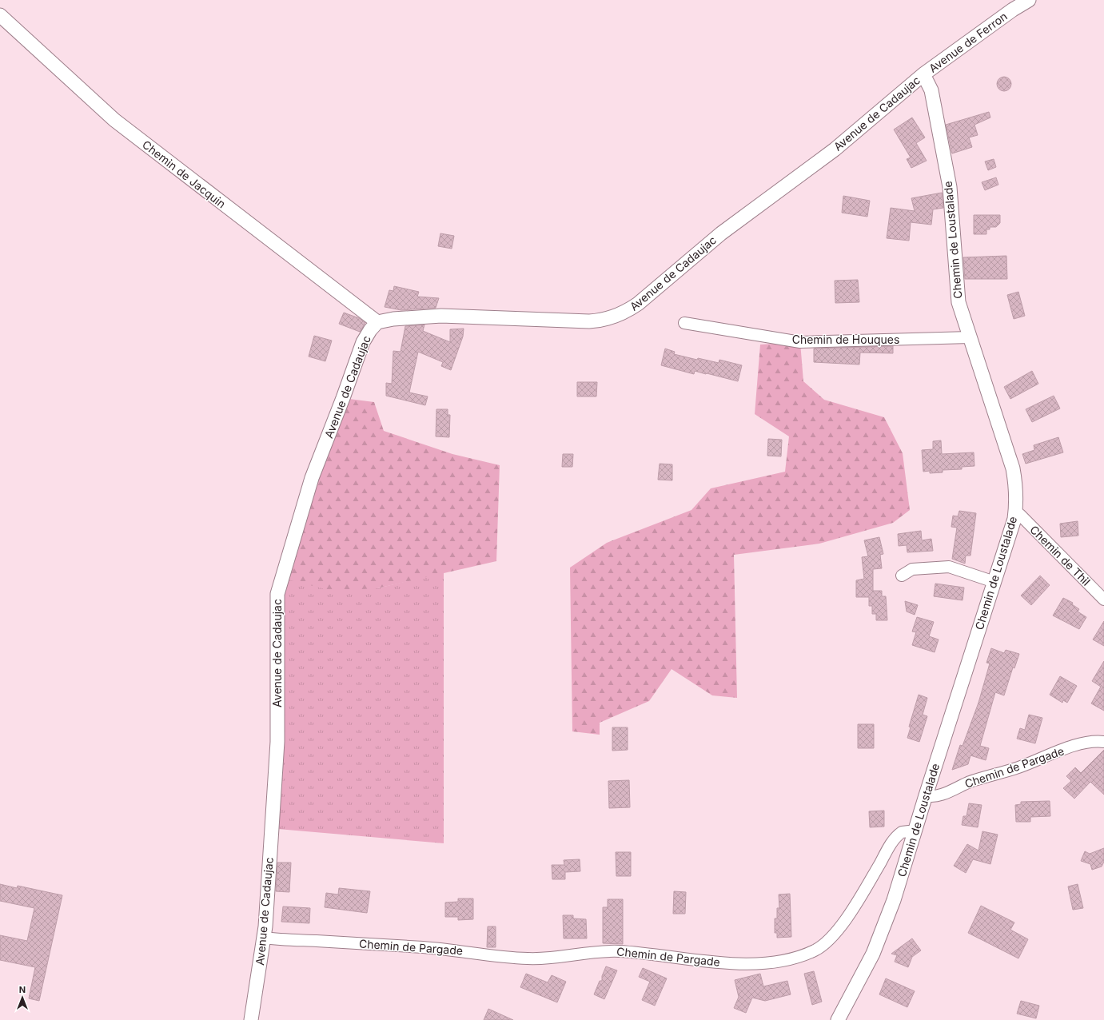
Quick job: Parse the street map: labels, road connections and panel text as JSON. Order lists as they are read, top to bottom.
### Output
{
  "streets": {
    "street": [
      "Avenue de Ferron",
      "Avenue de Cadaujac",
      "Chemin de Jacquin",
      "Chemin de Loustalade",
      "Chemin de Houques",
      "Chemin de Thil",
      "Chemin de Pargade"
    ]
  },
  "crossings": [
    ["Avenue de Ferron", "Avenue de Cadaujac"],
    ["Avenue de Ferron", "Chemin de Loustalade"],
    ["Avenue de Cadaujac", "Chemin de Jacquin"],
    ["Avenue de Cadaujac", "Chemin de Loustalade"],
    ["Avenue de Cadaujac", "Chemin de Pargade"],
    ["Chemin de Loustalade", "Chemin de Houques"],
    ["Chemin de Loustalade", "Chemin de Thil"],
    ["Chemin de Loustalade", "Chemin de Pargade"]
  ],
  "north": "top"
}
